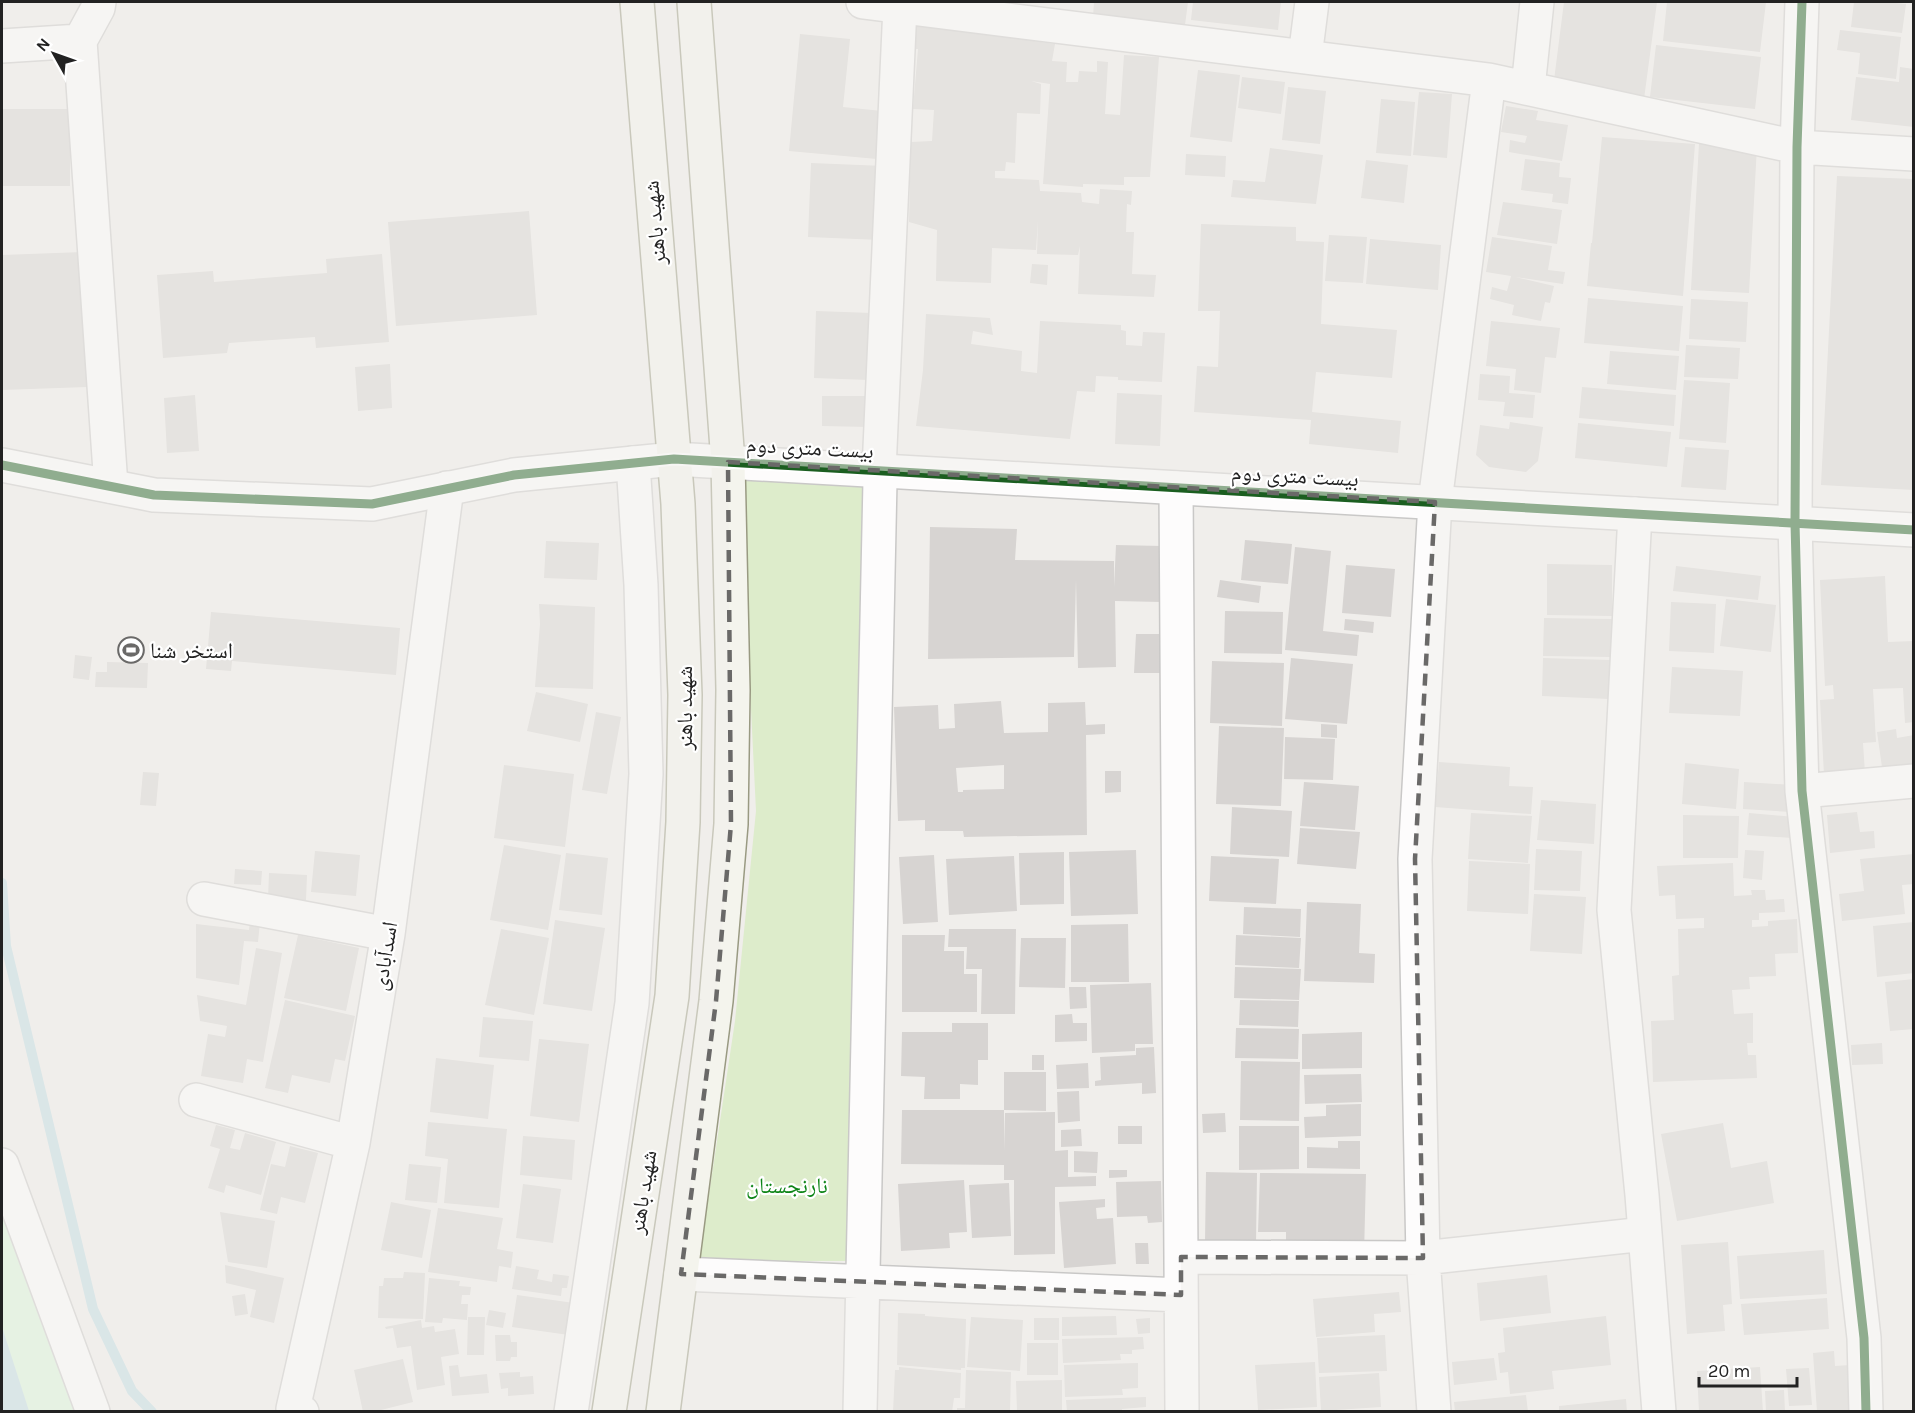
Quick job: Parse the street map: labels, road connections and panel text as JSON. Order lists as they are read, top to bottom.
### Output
{
  "streets": {
    "main road": ["شهید باهنر"],
    "street": ["بیست متری دوم", "اسدآبادی"]
  },
  "crossings": [
    ["شهید باهنر", "بیست متری دوم"],
    ["بیست متری دوم", "اسدآبادی"]
  ],
  "parks": ["نارنجستان"],
  "places": {
    "sports": ["استخر شنا"]
  },
  "scale_bar": "20 m",
  "north": "top left"
}
